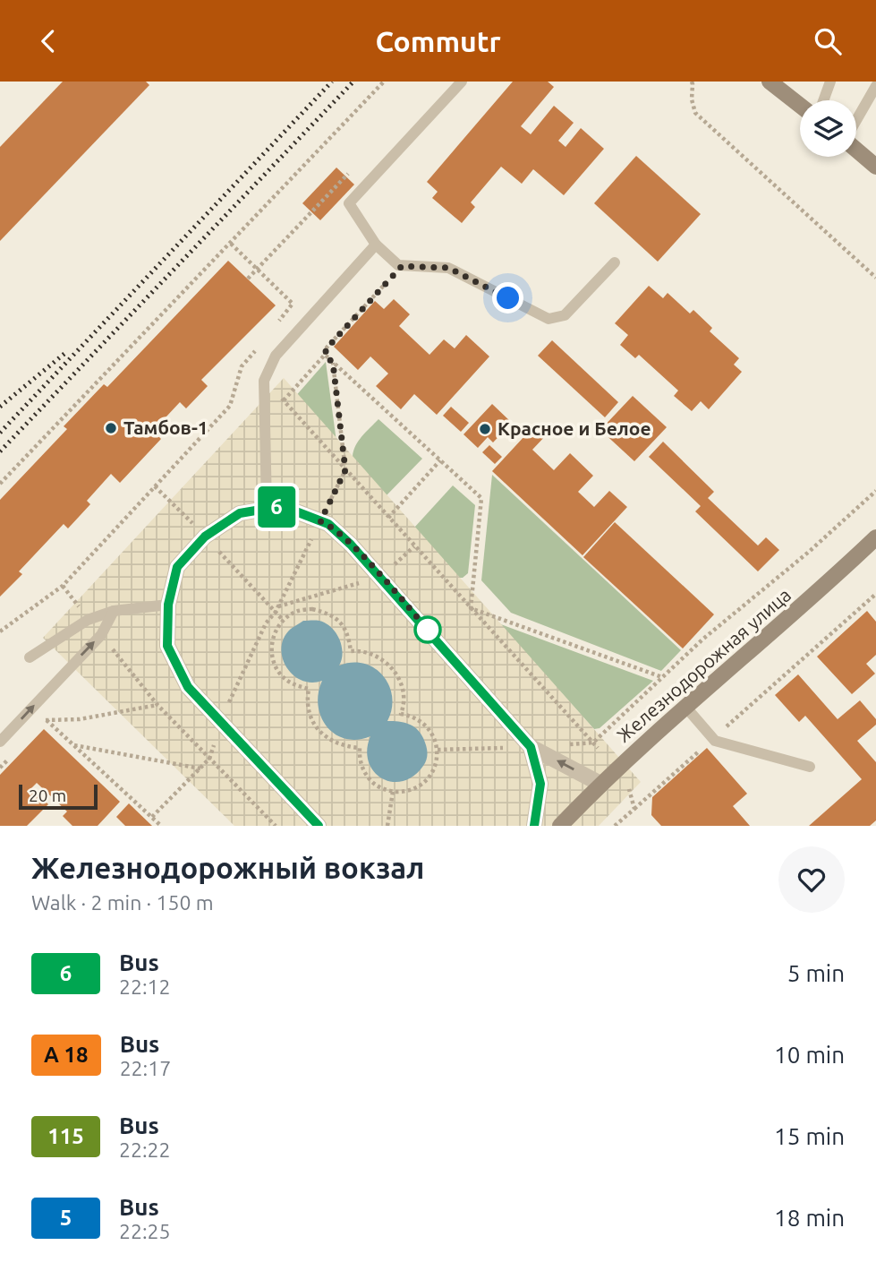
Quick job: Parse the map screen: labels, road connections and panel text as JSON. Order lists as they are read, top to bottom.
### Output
{
  "streets": {
    "main road": ["Железнодорожная улица"]
  },
  "places": ["Тамбов-1", "Красное и Белое"],
  "lines": ["bus line 6"],
  "scale_bar": "20 m",
  "page": {
    "header": "Commutr",
    "on_map": "6",
    "scale": "20 m",
    "heading": ["Железнодорожный вокзал", "Walk · 2 min · 150 m"],
    "list": [
      {
        "mark": "6",
        "name": "Bus",
        "note": "22:12",
        "value": "5 min"
      },
      {
        "mark": "А 18",
        "name": "Bus",
        "note": "22:17",
        "value": "10 min"
      },
      {
        "mark": "115",
        "name": "Bus",
        "note": "22:22",
        "value": "15 min"
      },
      {
        "mark": "5",
        "name": "Bus",
        "note": "22:25",
        "value": "18 min"
      }
    ]
  }
}
